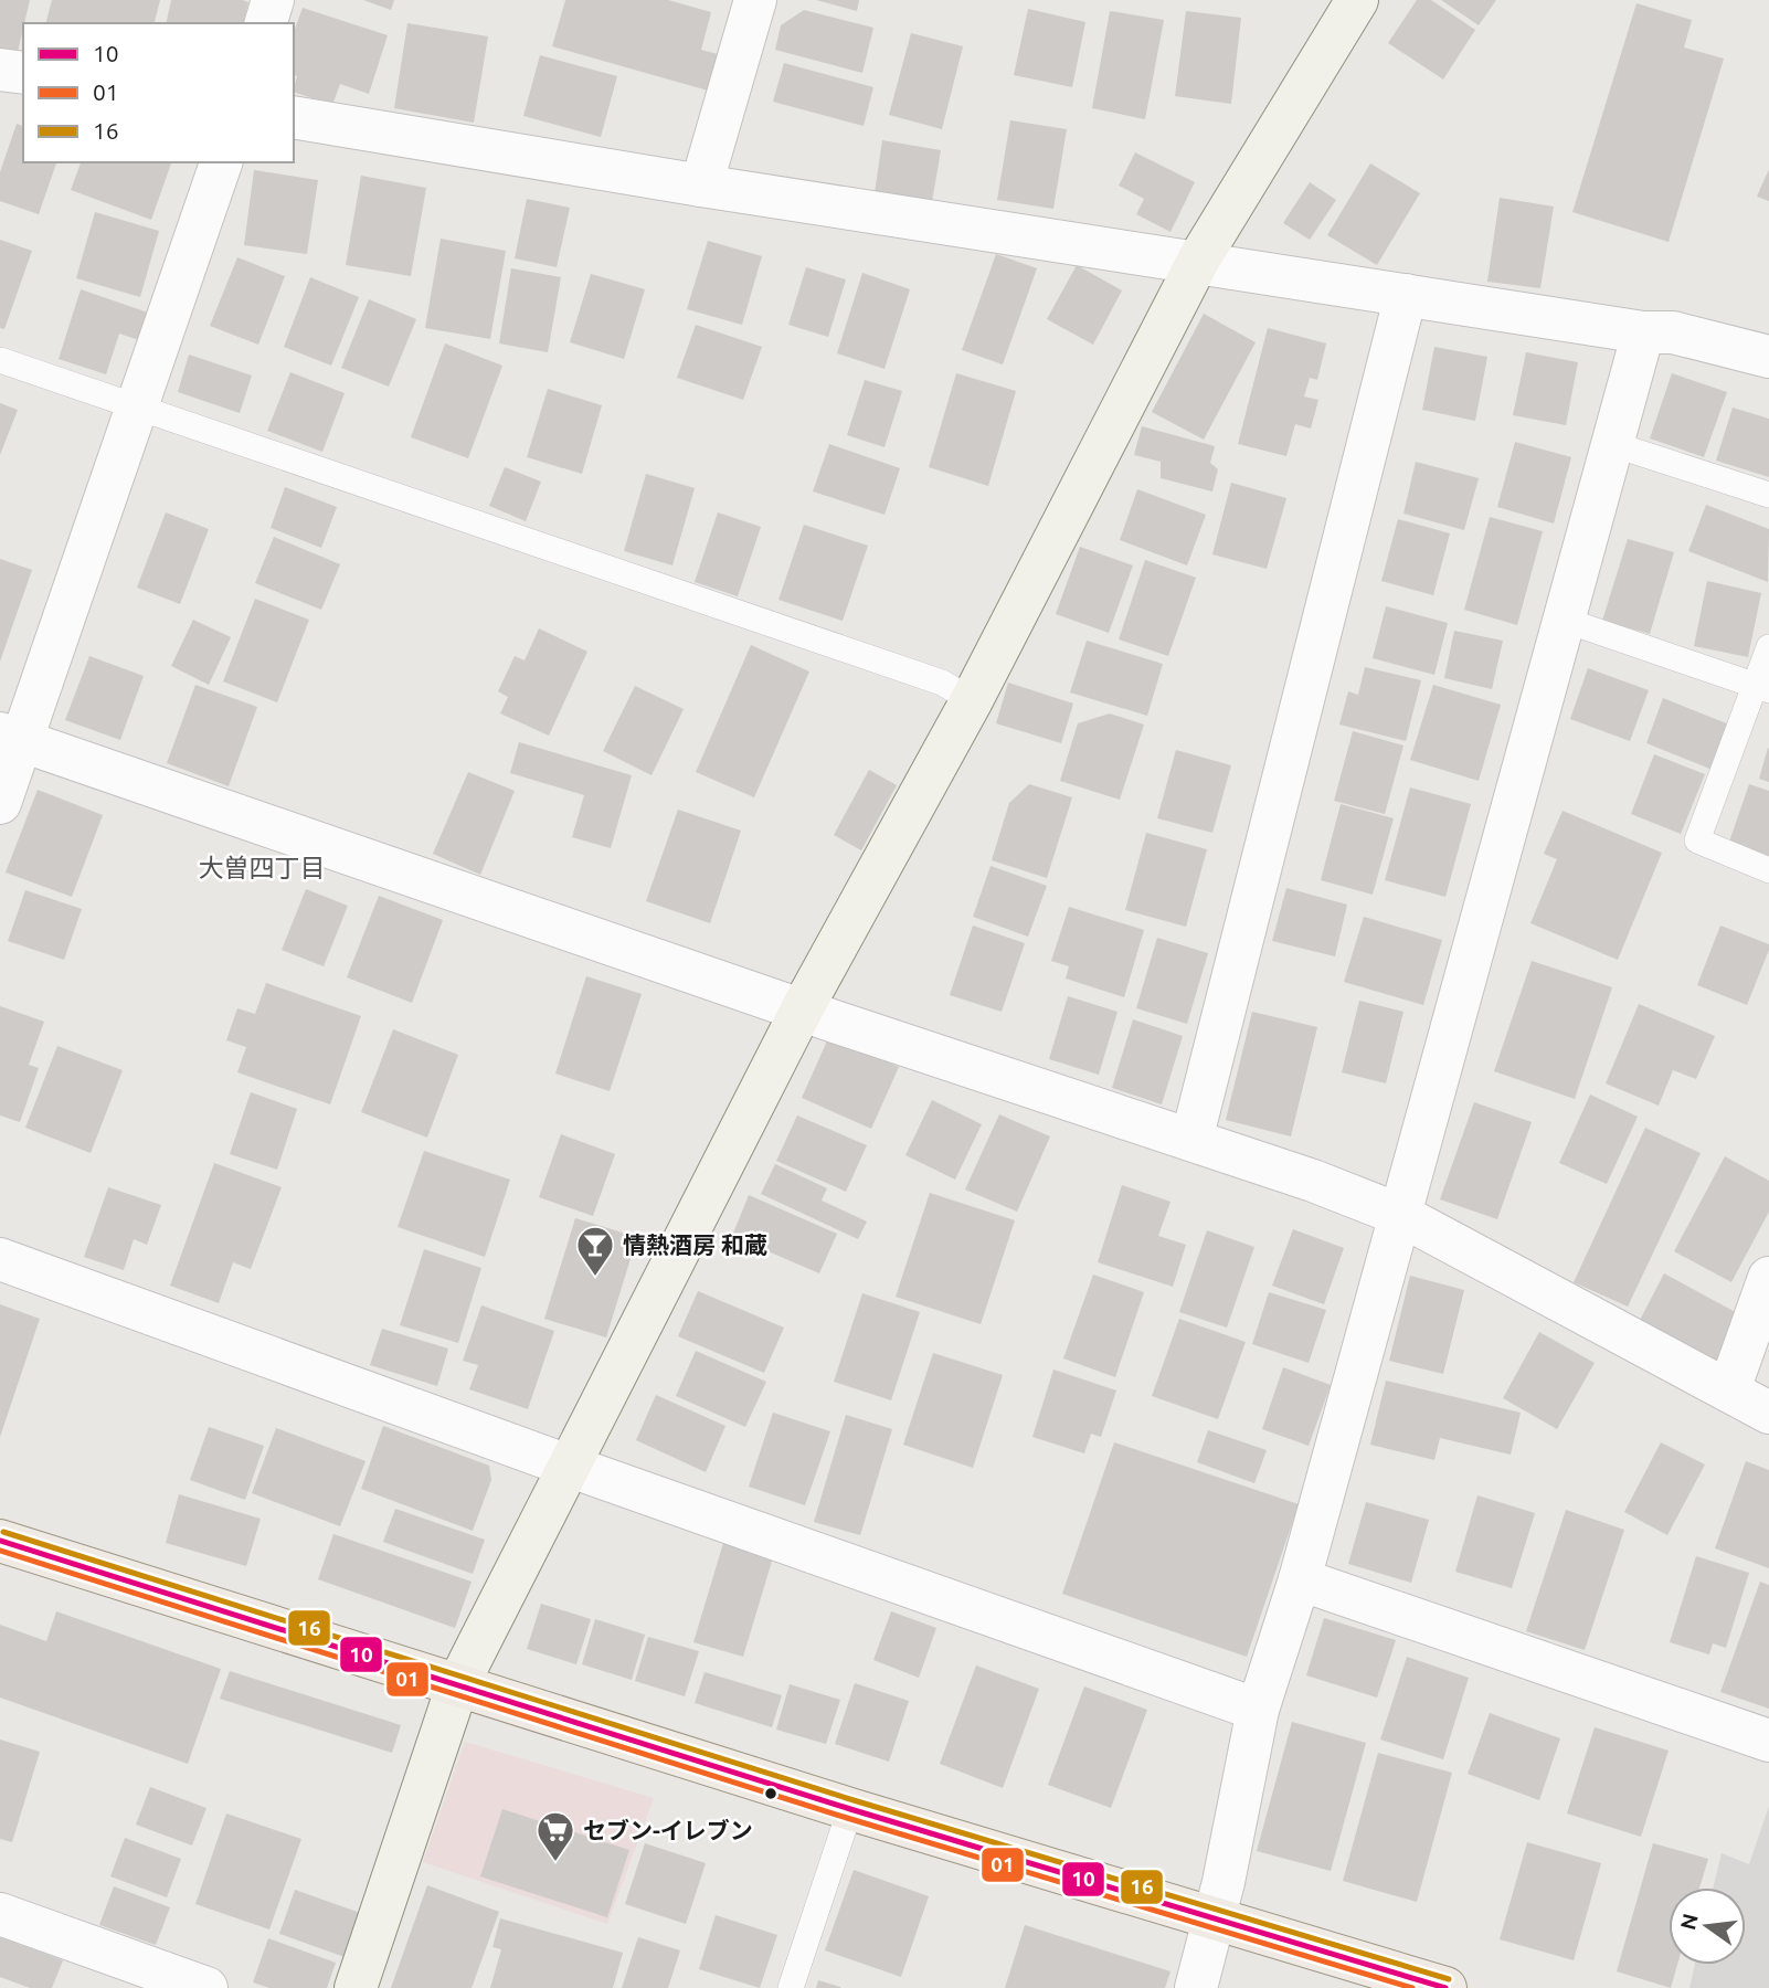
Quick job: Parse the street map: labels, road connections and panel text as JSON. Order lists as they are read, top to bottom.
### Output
{
  "districts": ["大曽四丁目"],
  "places": {
    "bar": ["情熱酒房 和蔵"],
    "supermarket": ["セブン-イレブン"]
  },
  "lines": ["transit line 16", "transit line 10", "transit line 01"],
  "legend": ["10", "01", "16"],
  "north": "left"
}
